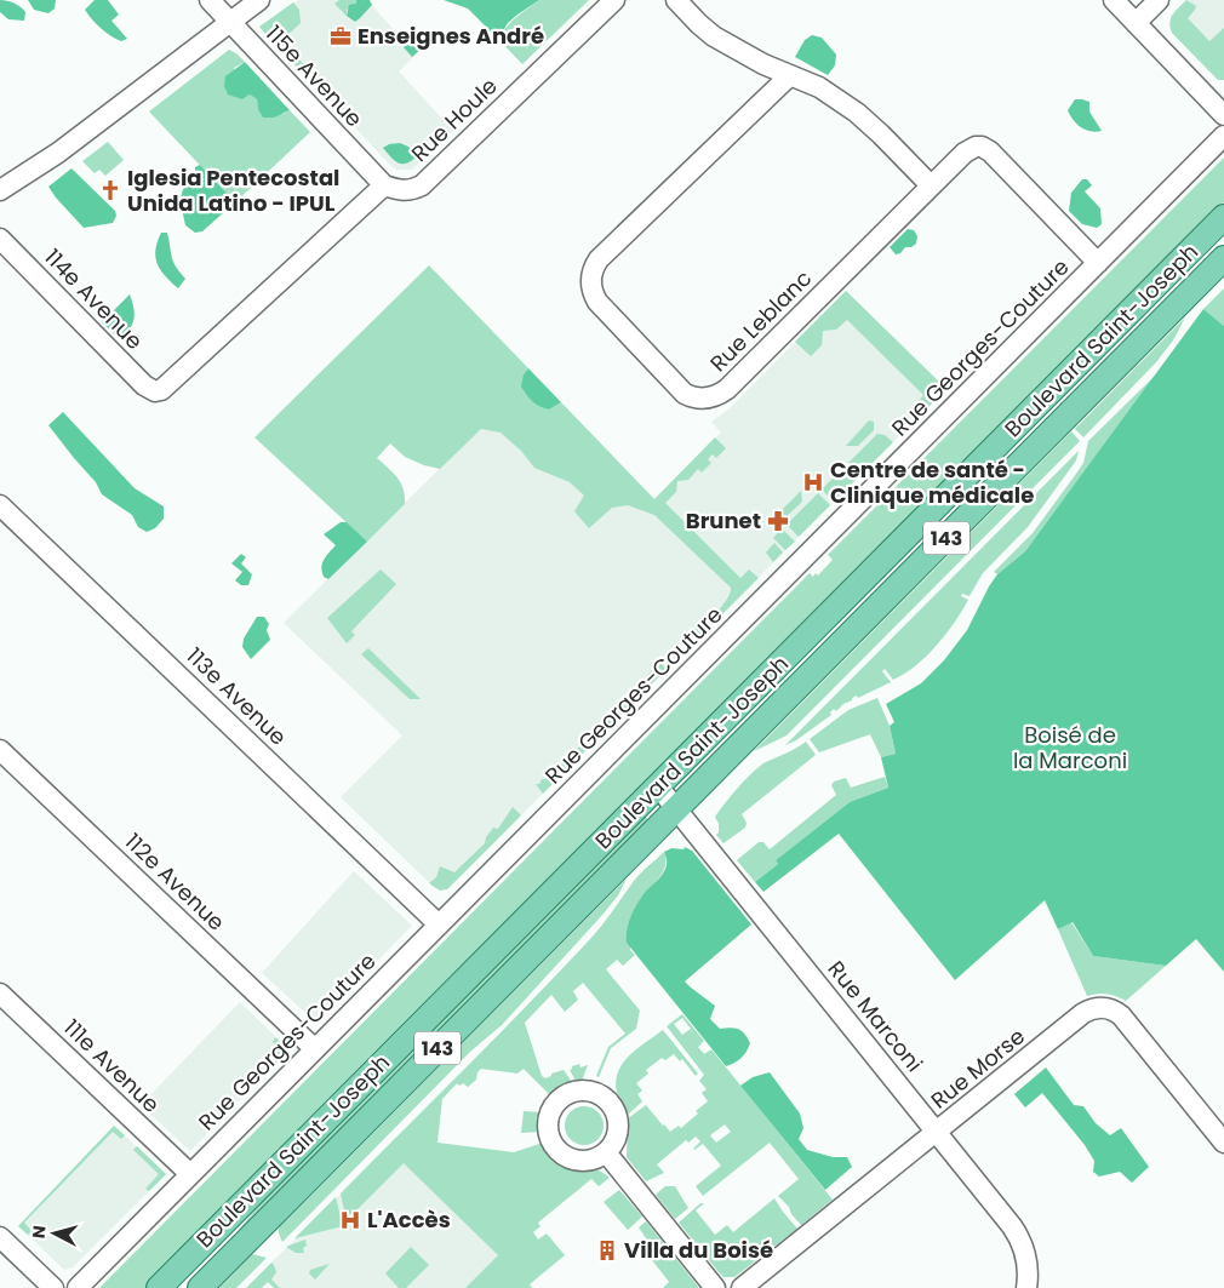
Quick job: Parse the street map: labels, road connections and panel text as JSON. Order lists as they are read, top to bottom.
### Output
{
  "streets": {
    "main road": ["Boulevard Saint-Joseph", "143"],
    "street": [
      "115e Avenue",
      "Rue Houle",
      "114e Avenue",
      "Rue Leblanc",
      "Rue Georges-Couture",
      "113e Avenue",
      "112e Avenue",
      "Rue Marconi",
      "111e Avenue",
      "Rue Morse"
    ]
  },
  "crossings": [
    ["115e Avenue", "Rue Houle"],
    ["115e Avenue", "114e Avenue"],
    ["Rue Houle", "114e Avenue"],
    ["Rue Leblanc", "Rue Georges-Couture"],
    ["Boulevard Saint-Joseph", "Rue Marconi"],
    ["Rue Georges-Couture", "113e Avenue"],
    ["Rue Georges-Couture", "112e Avenue"],
    ["Rue Georges-Couture", "111e Avenue"],
    ["Rue Marconi", "Rue Morse"]
  ],
  "parks": ["Boisé de la Marconi"],
  "places": {
    "office": ["Enseignes André"],
    "church": ["Iglesia Pentecostal Unida Latino - IPUL"],
    "hospital": ["Centre de santé - Clinique médicale", "L'Accès"],
    "pharmacy": ["Brunet"],
    "building": ["Villa du Boisé"]
  },
  "north": "left"
}
